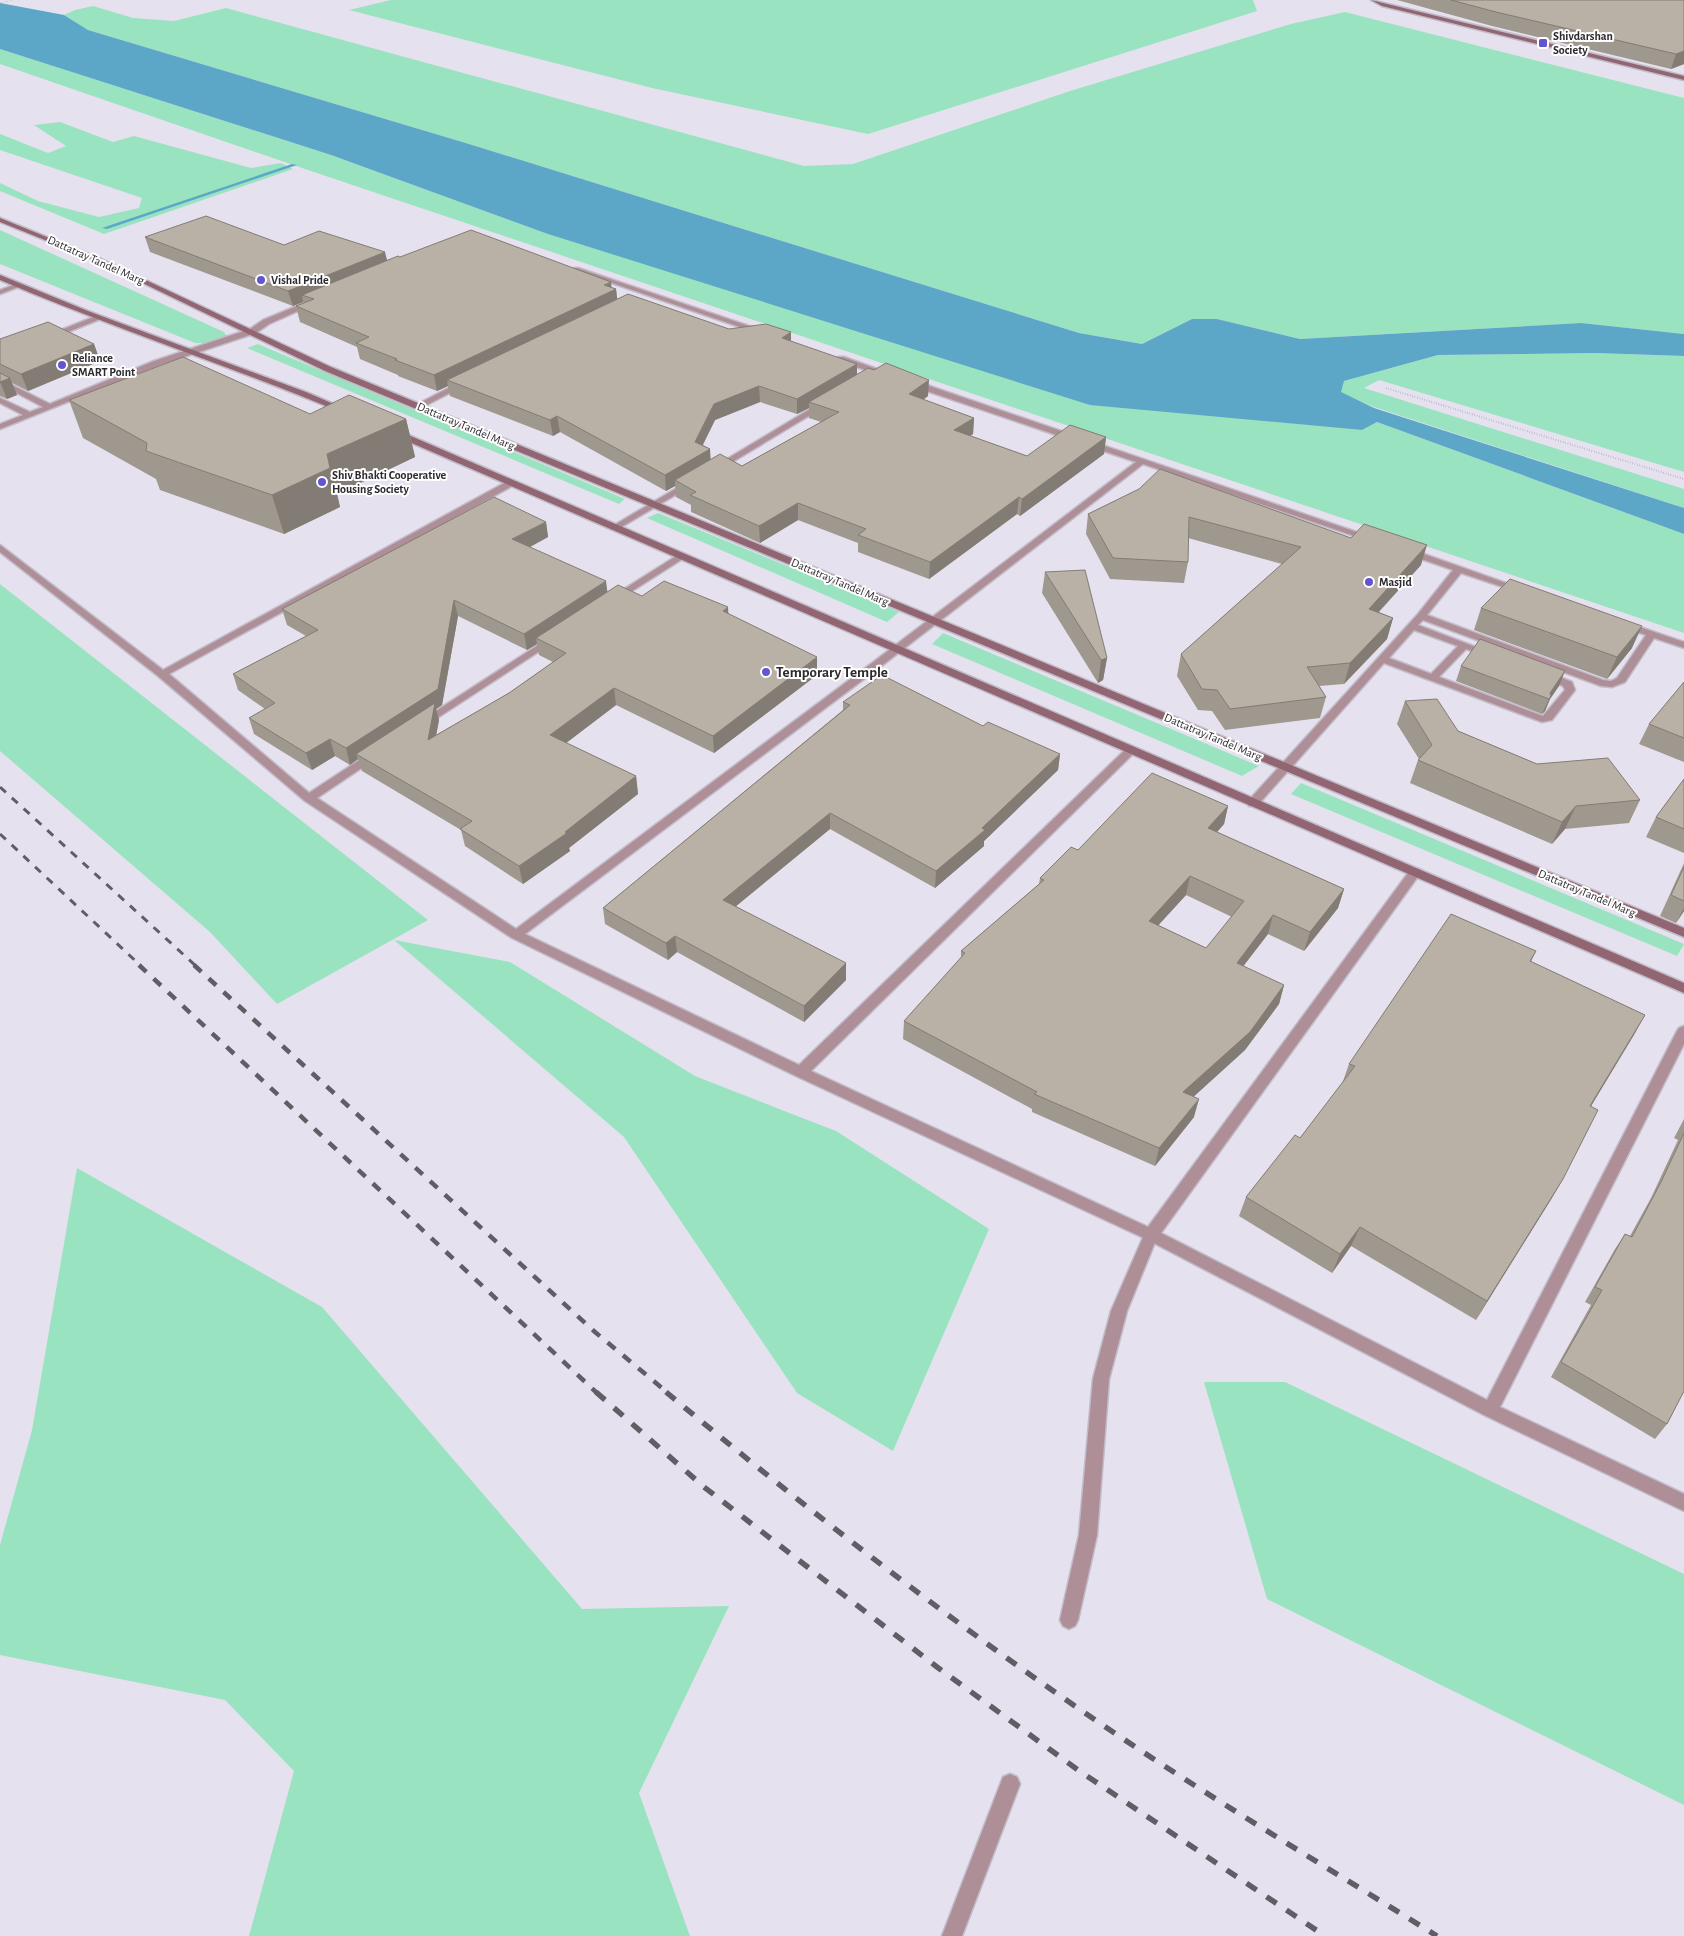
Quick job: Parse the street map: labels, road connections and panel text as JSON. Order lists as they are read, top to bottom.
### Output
{
  "streets": {
    "main road": ["Dattatray Tandel Marg"]
  },
  "places": {
    "transit": ["Shivdarshan Society"],
    "other": [
      "Vishal Pride",
      "Reliance SMART Point",
      "Shiv Bhakti Cooperative Housing Society",
      "Masjid",
      "Temporary Temple"
    ]
  }
}
